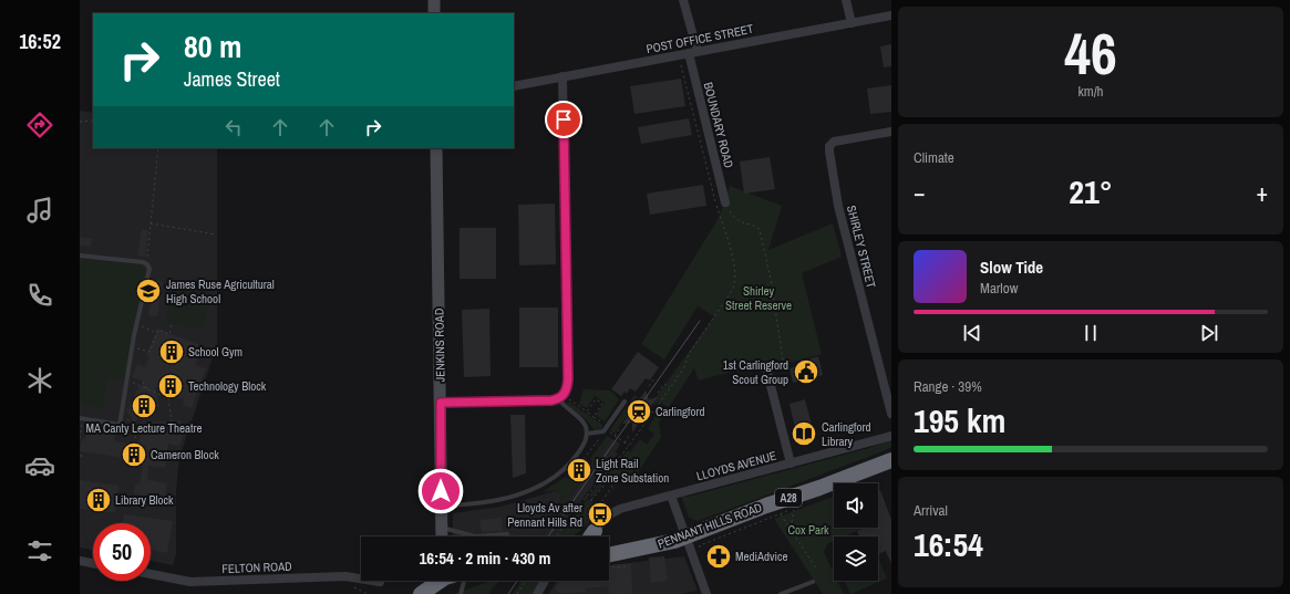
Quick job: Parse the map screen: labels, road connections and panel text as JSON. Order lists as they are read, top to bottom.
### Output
{
  "streets": {
    "highway": ["A28", "PENNANT HILLS ROAD"],
    "main road": ["JENKINS ROAD"],
    "street": [
      "POST OFFICE STREET",
      "BOUNDARY ROAD",
      "SHIRLEY STREET",
      "LLOYDS AVENUE",
      "FELTON ROAD"
    ]
  },
  "crossings": [
    ["POST OFFICE STREET", "BOUNDARY ROAD"]
  ],
  "parks": ["Shirley Street Reserve", "Cox Park"],
  "places": {
    "school or university": ["James Ruse Agricultural High School"],
    "building": [
      "School Gym",
      "Technology Block",
      "MA Canty Lecture Theatre",
      "Cameron Block",
      "Light Rail Zone Substation",
      "Library Block"
    ],
    "public building": ["1st Carlingford Scout Group"],
    "station": ["Carlingford"],
    "library": ["Carlingford Library"],
    "bus stop": ["Lloyds Av after Pennant Hills Rd"],
    "pharmacy": ["MediAdvice"]
  },
  "page": {
    "tabs": "16:52",
    "tile": [
      ["46", "km/h"],
      "Climate",
      ["Range · 39%", "195 km"],
      ["Arrival", "16:54"]
    ],
    "turn": ["80 m", "James Street"],
    "heat": ["−", "21°", "+"],
    "song": ["Slow Tide", "Marlow"],
    "limit": "50",
    "trip": "16:54 · 2 min · 430 m"
  }
}
